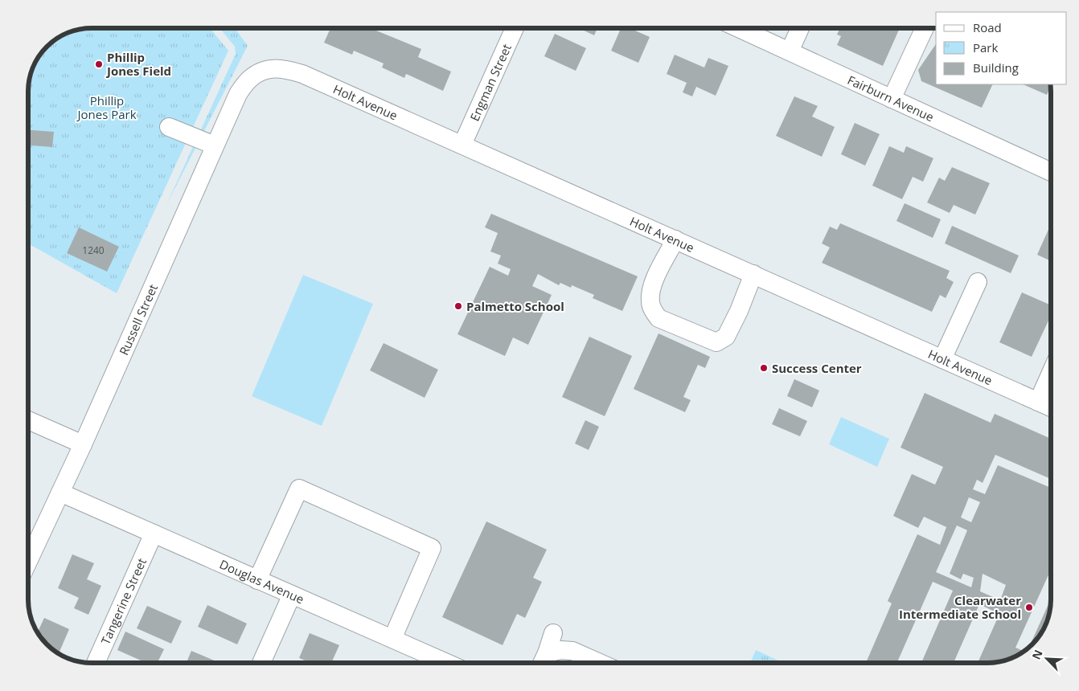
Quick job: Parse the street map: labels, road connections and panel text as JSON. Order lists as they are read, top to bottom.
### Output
{
  "streets": {
    "street": [
      "Engman Street",
      "Fairburn Avenue",
      "Holt Avenue",
      "Russell Street",
      "Douglas Avenue",
      "Tangerine Street"
    ]
  },
  "crossings": [
    ["Engman Street", "Holt Avenue"],
    ["Holt Avenue", "Russell Street"],
    ["Russell Street", "Douglas Avenue"],
    ["Douglas Avenue", "Tangerine Street"]
  ],
  "parks": ["Phillip Jones Park"],
  "places": [
    "Phillip Jones Field",
    "Palmetto School",
    "Success Center",
    "Clearwater Intermediate School"
  ],
  "house_numbers": ["1240"],
  "legend": ["Road", "Park", "Building"],
  "north": "top left"
}
